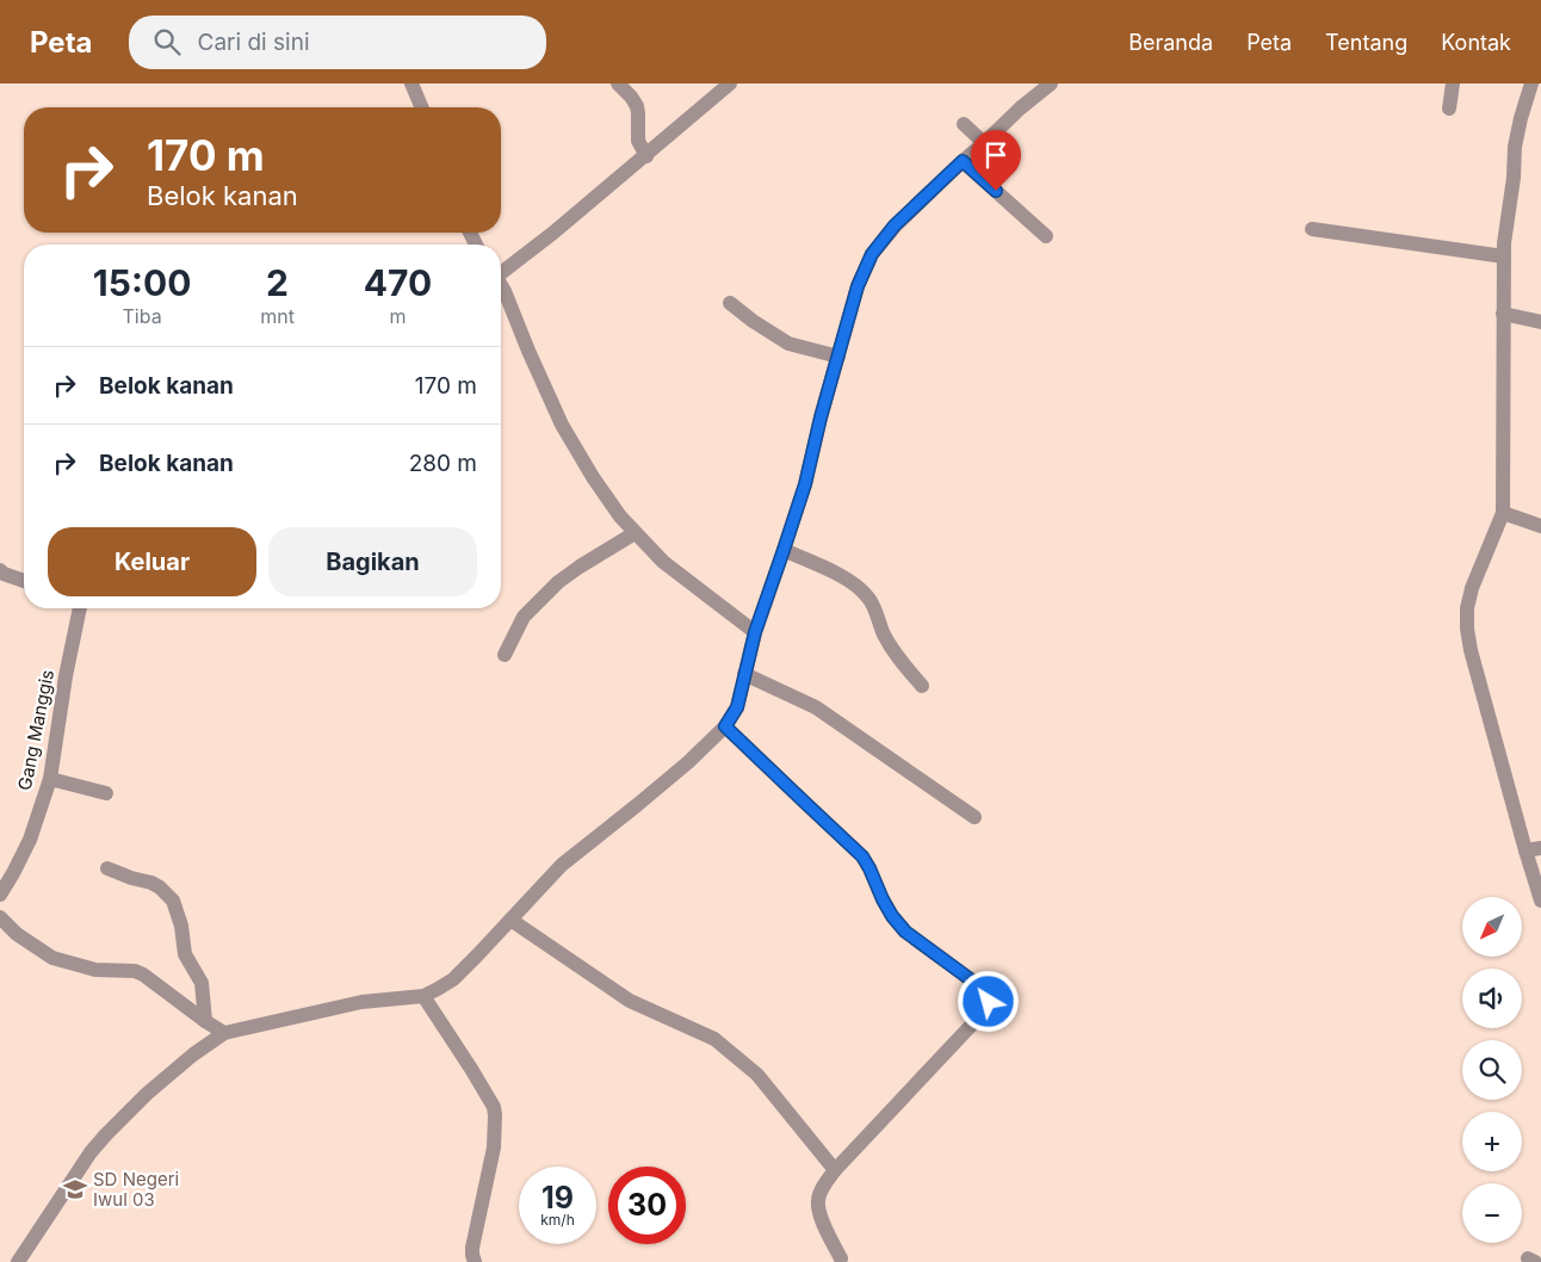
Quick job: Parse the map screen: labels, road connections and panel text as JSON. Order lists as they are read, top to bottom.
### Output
{
  "streets": {
    "street": ["Gang Manggis"]
  },
  "places": {
    "school or university": ["SD Negeri Iwul 03"]
  },
  "north": "bottom left",
  "page": {
    "header": "Peta",
    "search": "Cari di sini",
    "nav": [
      "Beranda",
      "Peta",
      "Tentang",
      "Kontak"
    ],
    "turn": ["170 m", "Belok kanan"],
    "eta": [
      "15:00",
      "Tiba",
      "2",
      "mnt",
      "470",
      "m"
    ],
    "list": [
      {
        "name": "Belok kanan",
        "value": "170 m"
      },
      {
        "name": "Belok kanan",
        "value": "280 m"
      }
    ],
    "buttons": ["Keluar", "Bagikan"],
    "map_buttons": ["+", "−"],
    "speed": "19 km/h",
    "limit": "30"
  }
}
